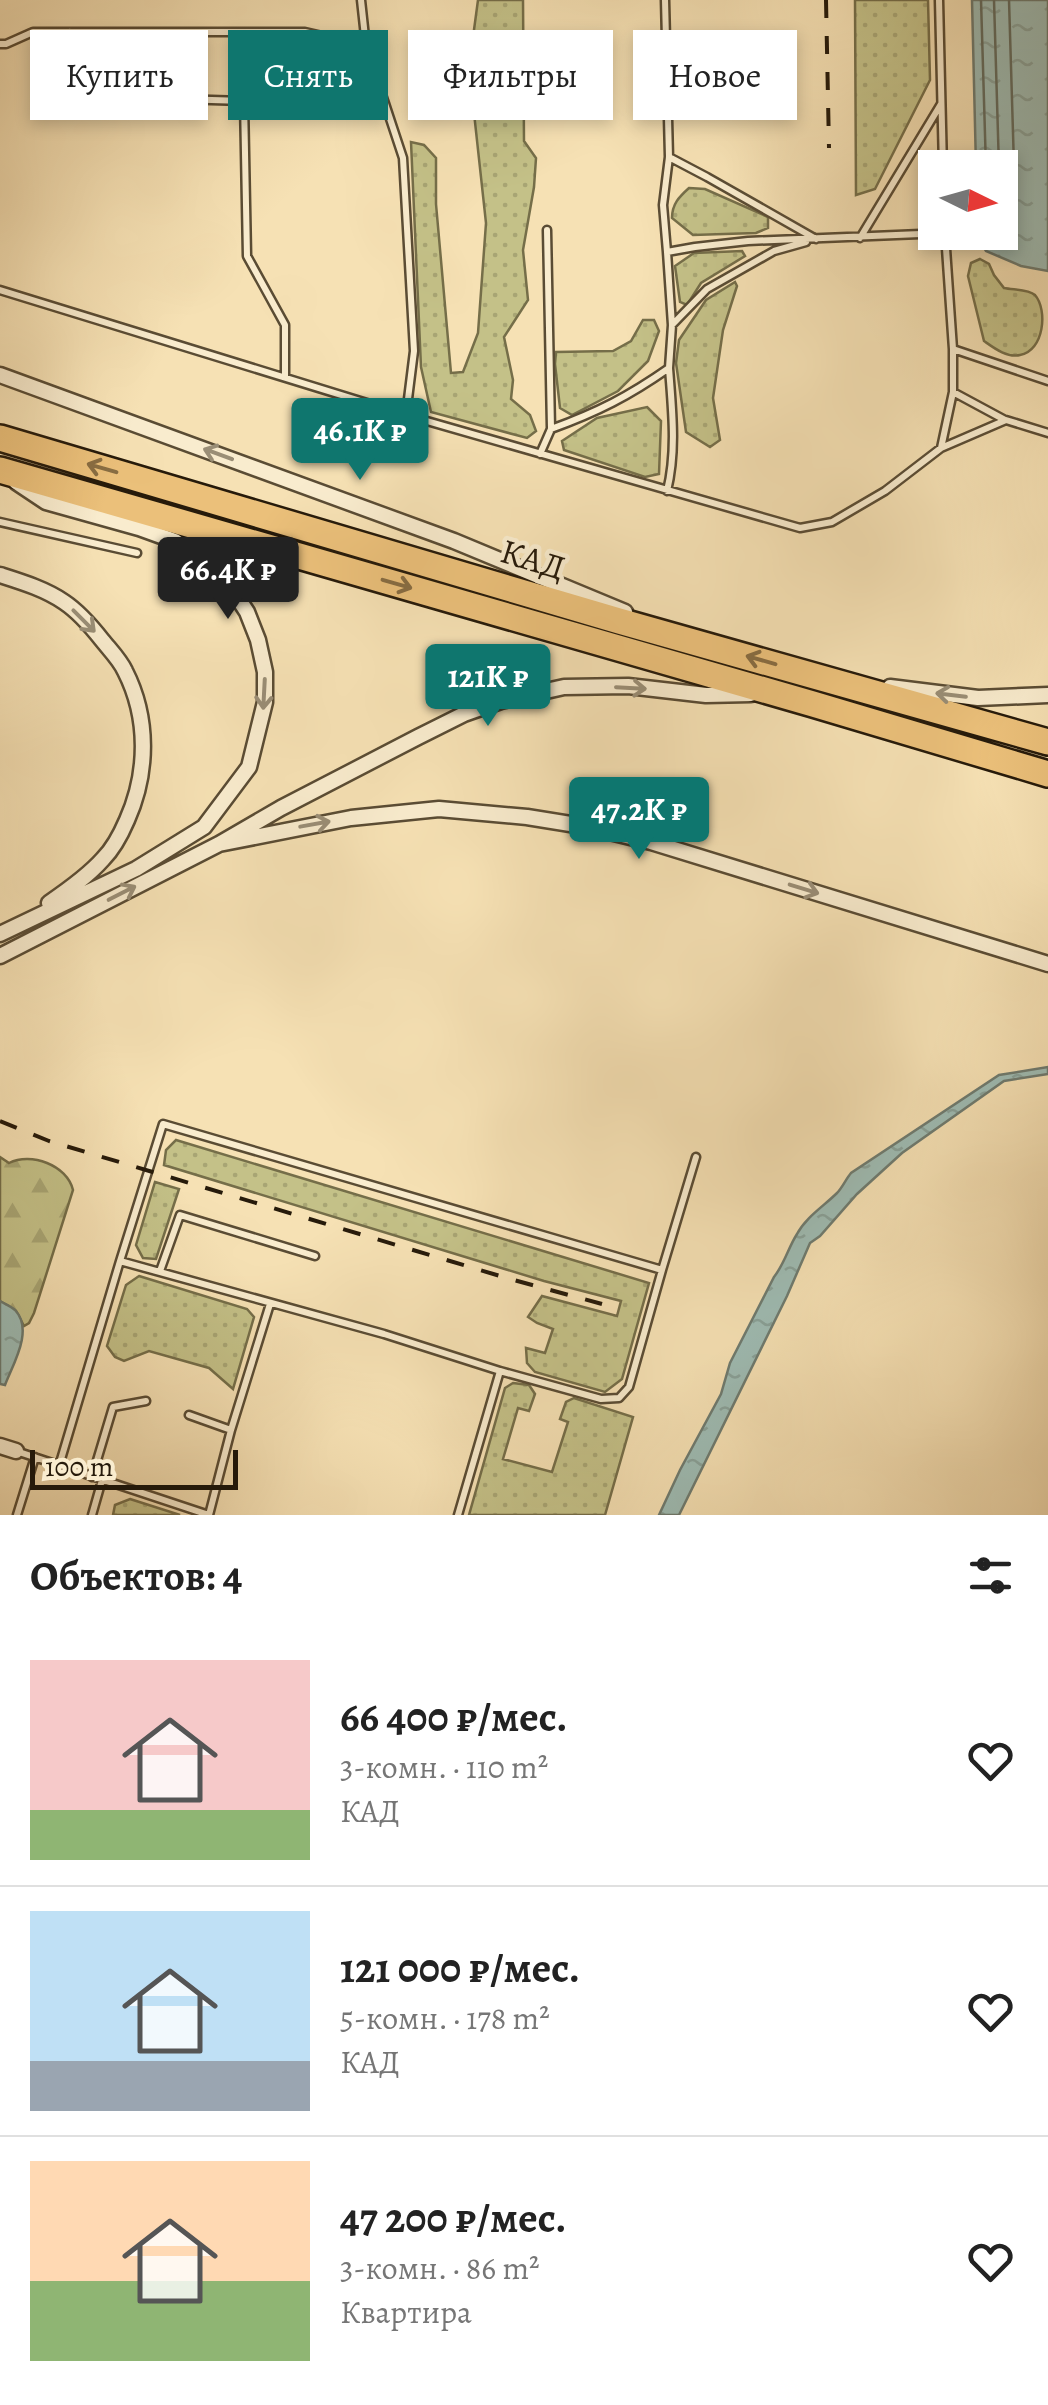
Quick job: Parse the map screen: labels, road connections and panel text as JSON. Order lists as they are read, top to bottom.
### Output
{
  "streets": {
    "highway": ["КАД"]
  },
  "scale_bar": "100 m",
  "north": "right",
  "page": {
    "chip": [
      "Купить",
      "Снять",
      "Фильтры",
      "Новое"
    ],
    "price": [
      "46.1K ₽",
      "66.4K ₽",
      "121K ₽",
      "47.2K ₽"
    ],
    "scale": "100 m",
    "heading": "Объектов: 4",
    "list": [
      {
        "name": "66 400 ₽/мес.",
        "note": "3-комн. · 110 m² · КАД"
      },
      {
        "name": "121 000 ₽/мес.",
        "note": "5-комн. · 178 m² · КАД"
      },
      {
        "name": "47 200 ₽/мес.",
        "note": "3-комн. · 86 m² · Квартира"
      }
    ]
  }
}
